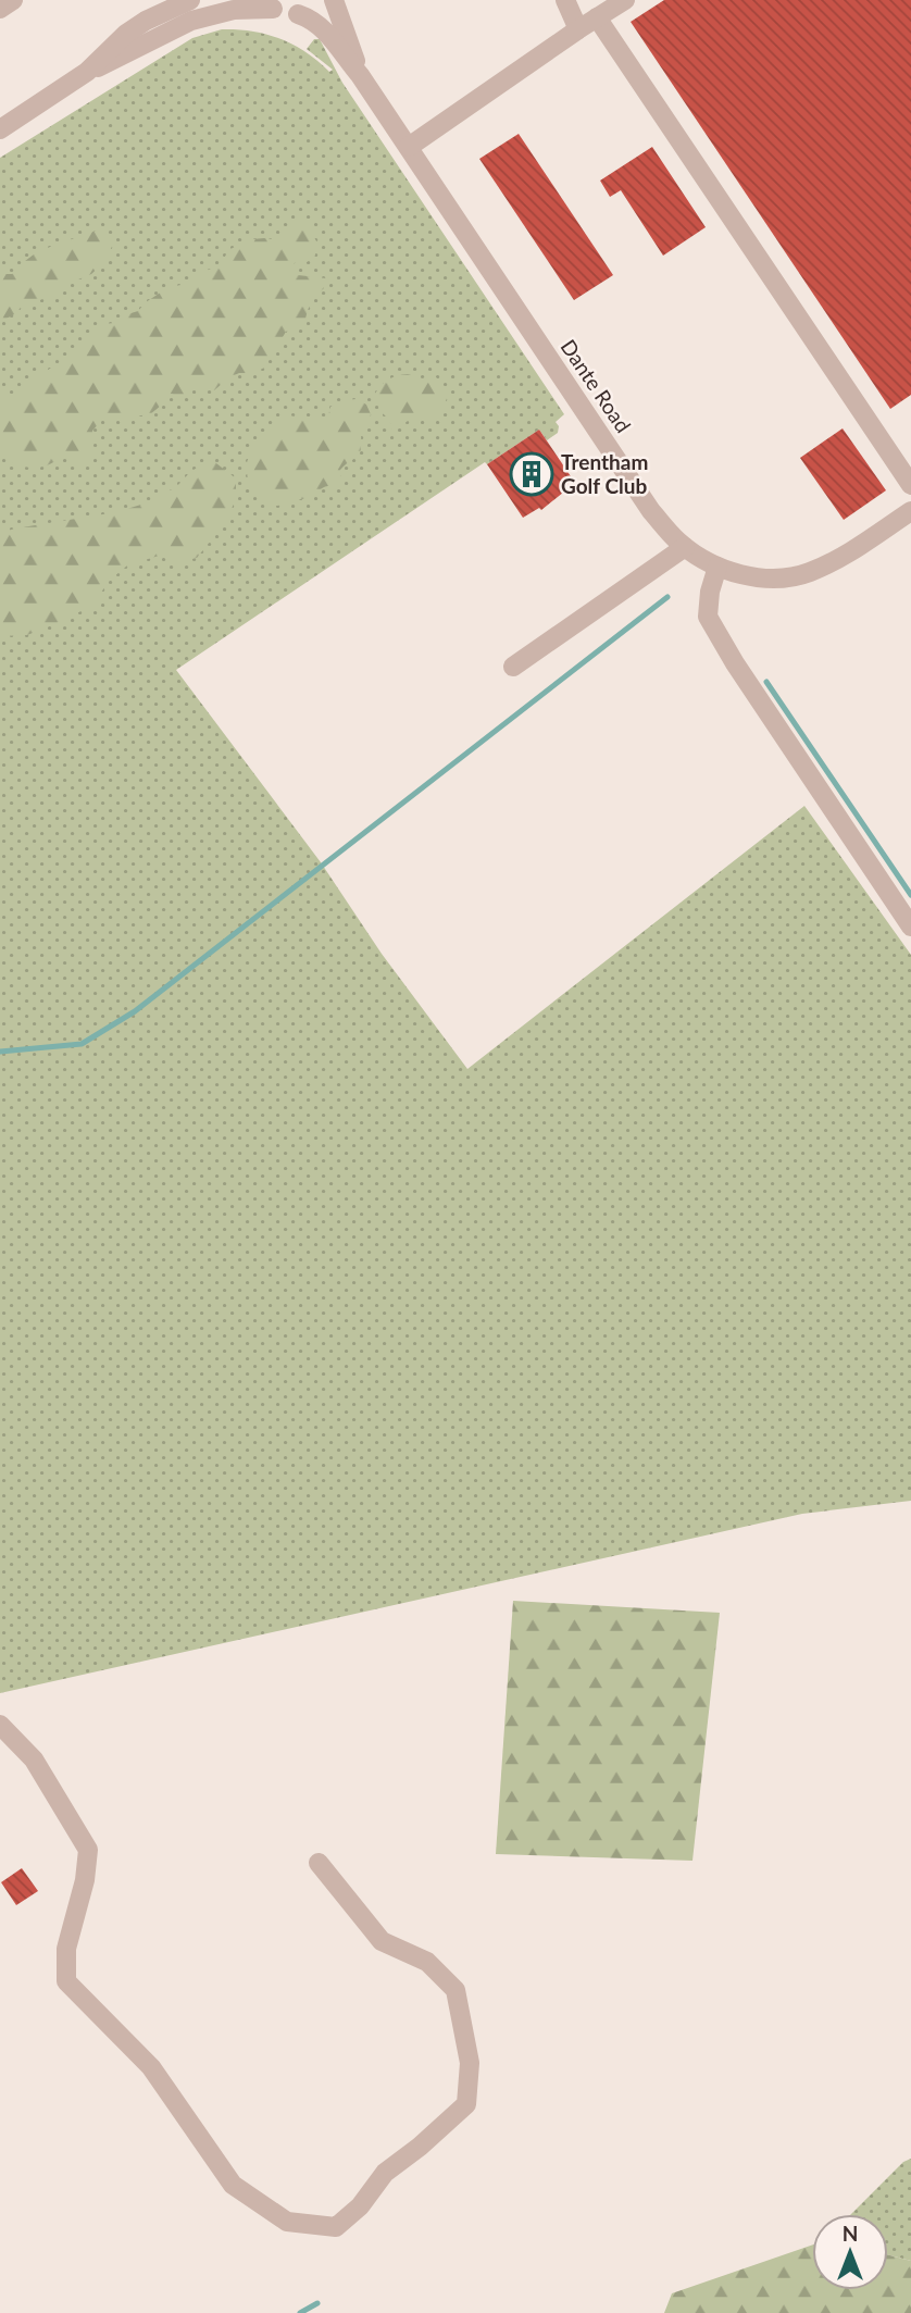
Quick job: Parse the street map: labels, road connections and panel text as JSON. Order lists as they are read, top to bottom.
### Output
{
  "streets": {
    "street": ["Dante Road"]
  },
  "places": {
    "building": ["Trentham Golf Club"]
  },
  "north": "top"
}
